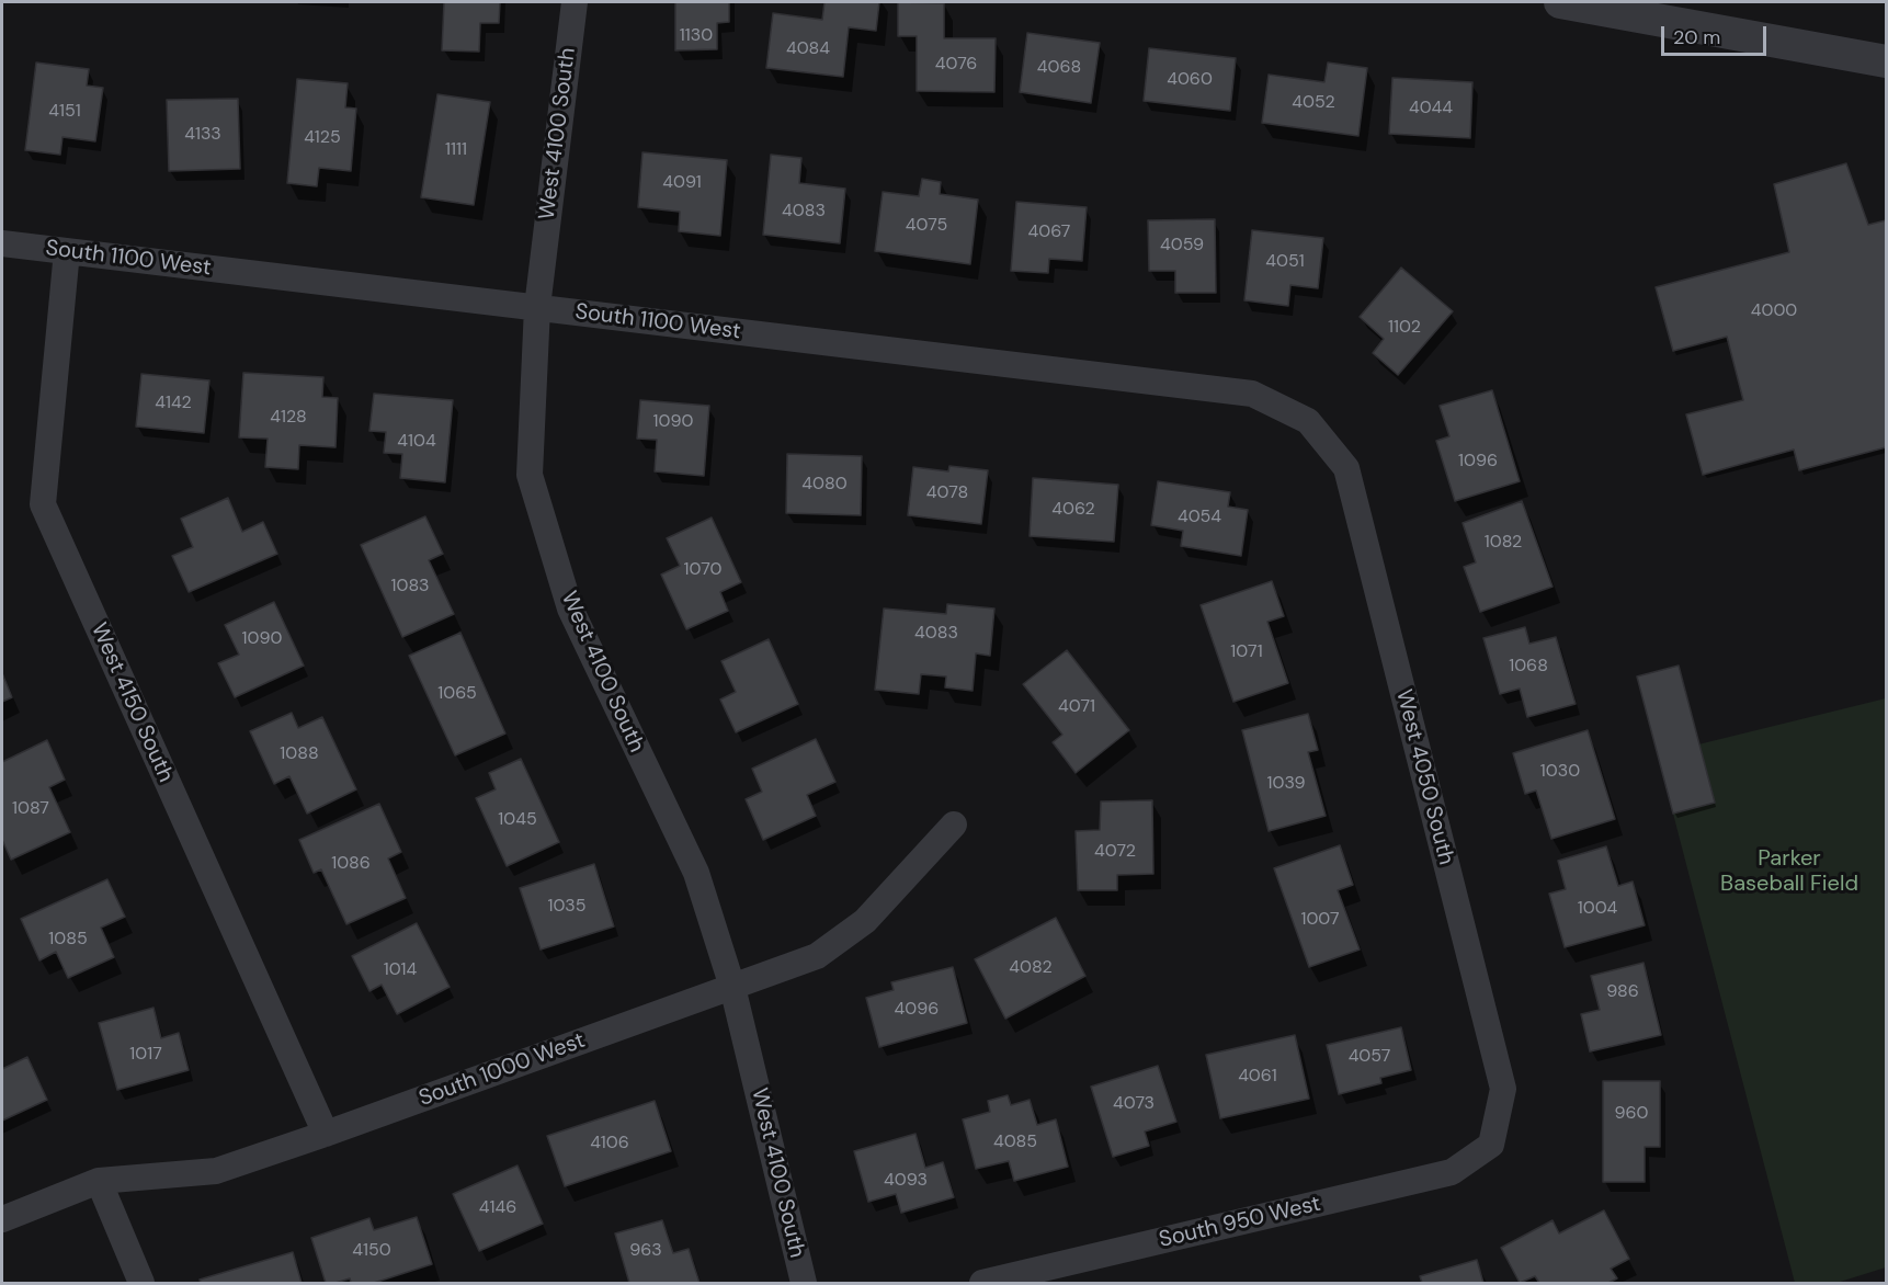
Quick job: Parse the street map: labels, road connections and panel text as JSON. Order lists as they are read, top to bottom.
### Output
{
  "streets": {
    "street": [
      "West 4100 South",
      "South 1100 West",
      "West 4150 South",
      "West 4050 South",
      "South 1000 West",
      "South 950 West"
    ]
  },
  "crossings": [
    ["West 4100 South", "South 1100 West"],
    ["West 4100 South", "South 1000 West"],
    ["South 1100 West", "West 4150 South"],
    ["South 1100 West", "West 4050 South"],
    ["West 4150 South", "South 1000 West"],
    ["West 4050 South", "South 950 West"]
  ],
  "parks": ["Parker Baseball Field"],
  "house_numbers": [
    "1130",
    "4084",
    "4076",
    "4068",
    "4060",
    "4052",
    "4044",
    "4151",
    "4133",
    "4125",
    "1111",
    "4091",
    "4083",
    "4075",
    "4067",
    "4059",
    "4051",
    "4000",
    "1102",
    "4142",
    "4128",
    "1090",
    "4104",
    "1096",
    "4080",
    "4078",
    "4062",
    "4054",
    "1082",
    "1070",
    "1083",
    "4083",
    "1090",
    "1071",
    "1068",
    "1065",
    "4071",
    "1088",
    "1030",
    "1039",
    "1087",
    "1045",
    "4072",
    "1086",
    "1035",
    "1004",
    "1007",
    "1085",
    "4082",
    "1014",
    "986",
    "4096",
    "1017",
    "4057",
    "4061",
    "4073",
    "960",
    "4085",
    "4106",
    "4093",
    "4146",
    "4150",
    "963"
  ],
  "scale_bar": "20 m"
}
